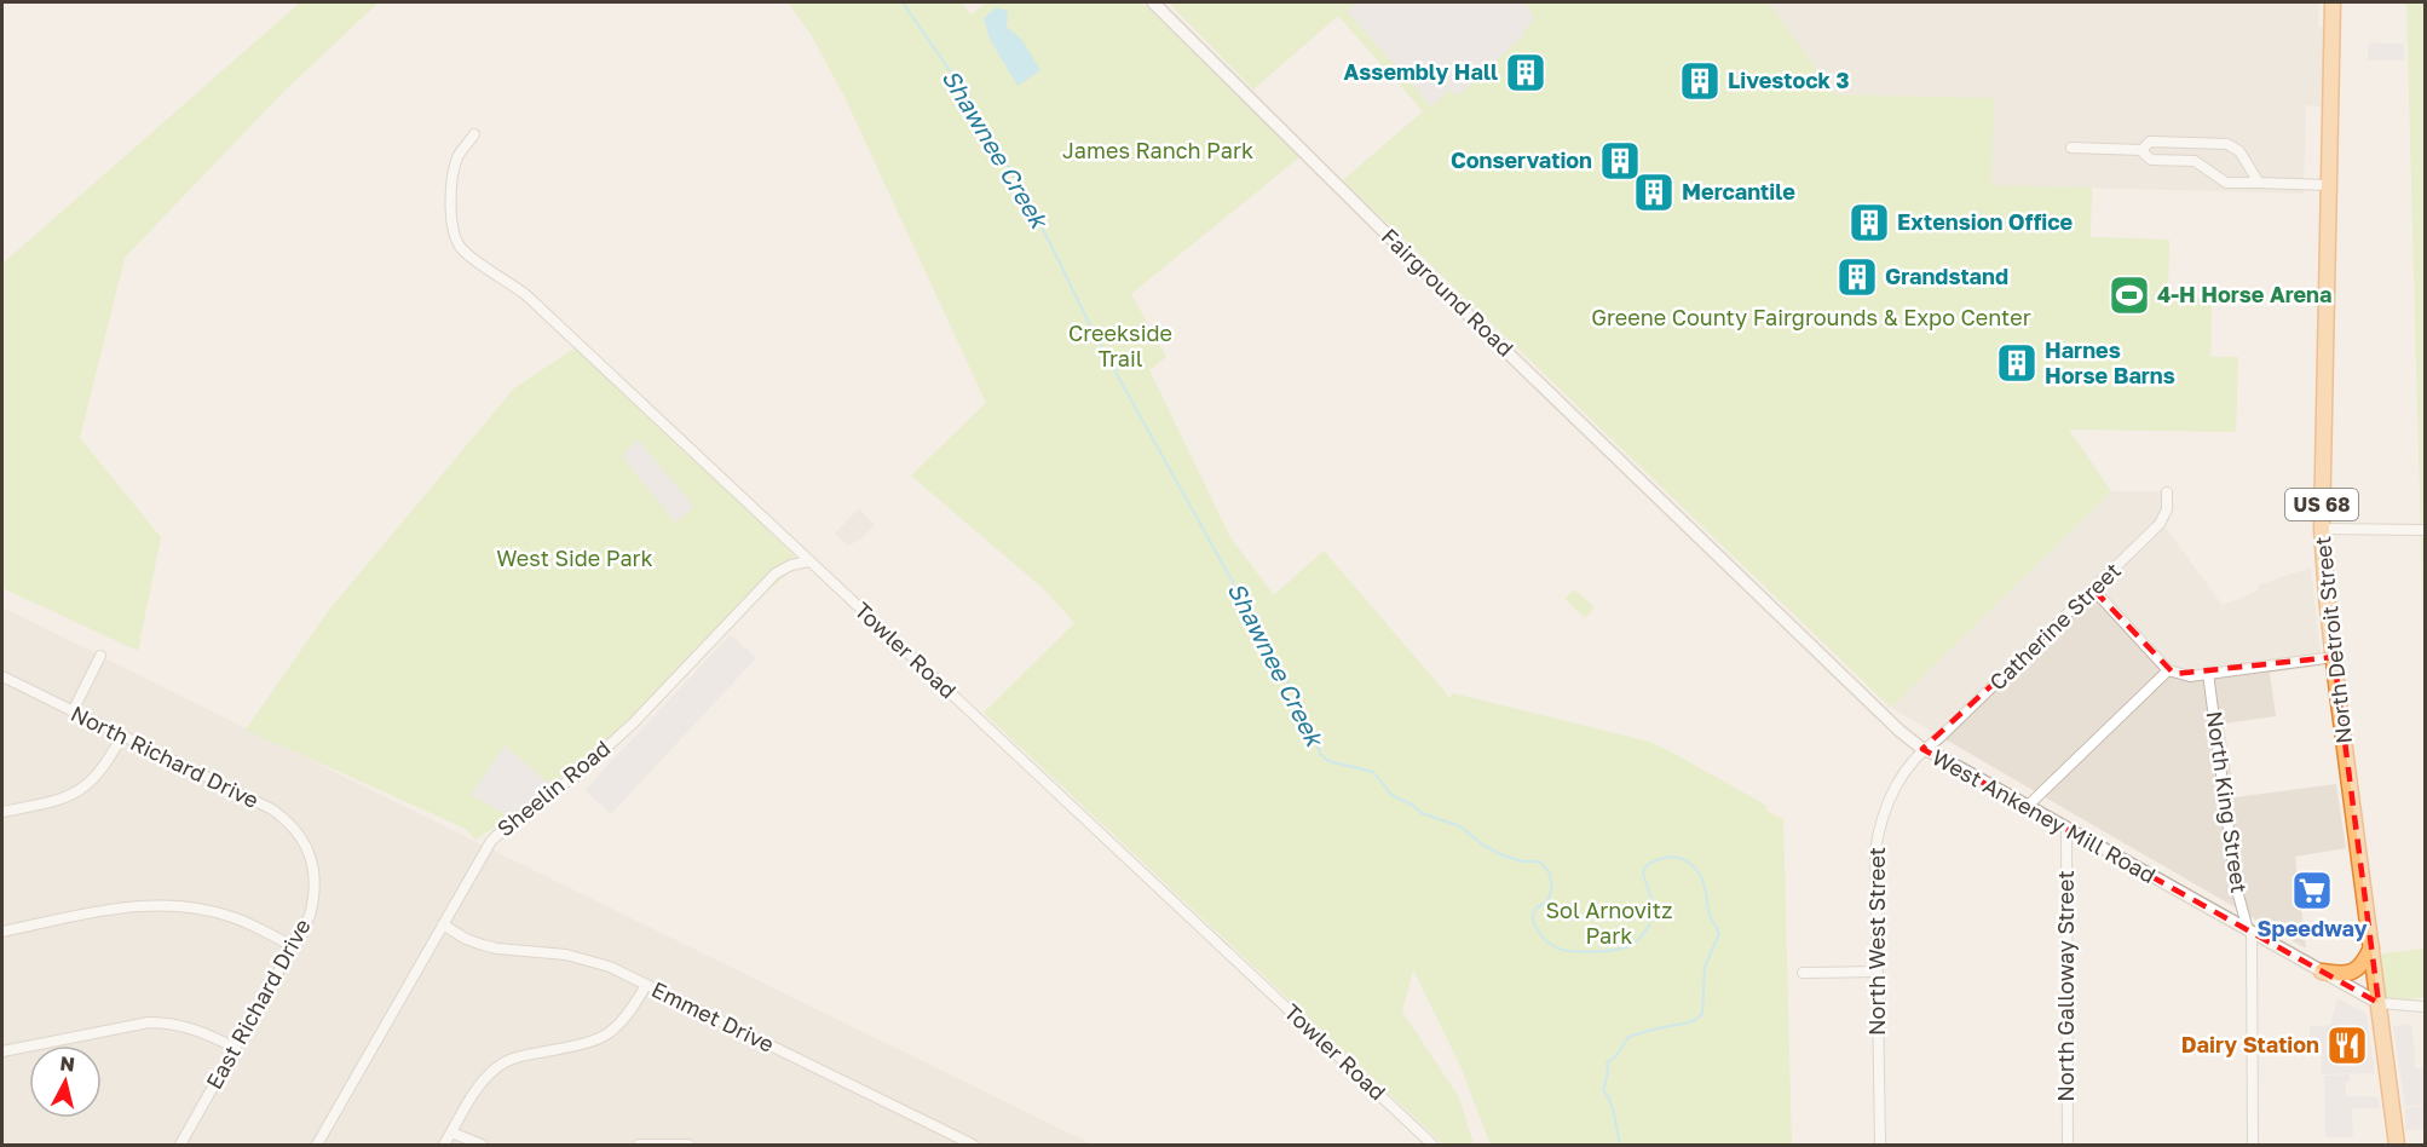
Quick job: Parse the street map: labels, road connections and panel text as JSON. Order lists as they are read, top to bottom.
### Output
{
  "streets": {
    "highway": ["US 68", "North Detroit Street"],
    "street": [
      "Fairground Road",
      "Catherine Street",
      "Towler Road",
      "North Richard Drive",
      "Sheelin Road",
      "North King Street",
      "West Ankeney Mill Road",
      "North West Street",
      "North Galloway Street",
      "East Richard Drive",
      "Emmet Drive"
    ]
  },
  "crossings": [
    ["Fairground Road", "West Ankeney Mill Road"],
    ["Catherine Street", "West Ankeney Mill Road"],
    ["Catherine Street", "North West Street"],
    ["North Detroit Street", "West Ankeney Mill Road"],
    ["Towler Road", "Sheelin Road"],
    ["North Richard Drive", "East Richard Drive"],
    ["Sheelin Road", "Emmet Drive"],
    ["North King Street", "West Ankeney Mill Road"],
    ["West Ankeney Mill Road", "North West Street"],
    ["West Ankeney Mill Road", "North Galloway Street"]
  ],
  "water": ["Shawnee Creek"],
  "parks": [
    "James Ranch Park",
    "Greene County Fairgrounds & Expo Center",
    "Creekside Trail",
    "West Side Park",
    "Sol Arnovitz Park"
  ],
  "places": {
    "building": [
      "Assembly Hall",
      "Livestock 3",
      "Conservation",
      "Mercantile",
      "Extension Office",
      "Grandstand",
      "Harnes Horse Barns"
    ],
    "sports": ["4-H Horse Arena"],
    "supermarket": ["Speedway"],
    "restaurant": ["Dairy Station"]
  },
  "north": "top"
}
